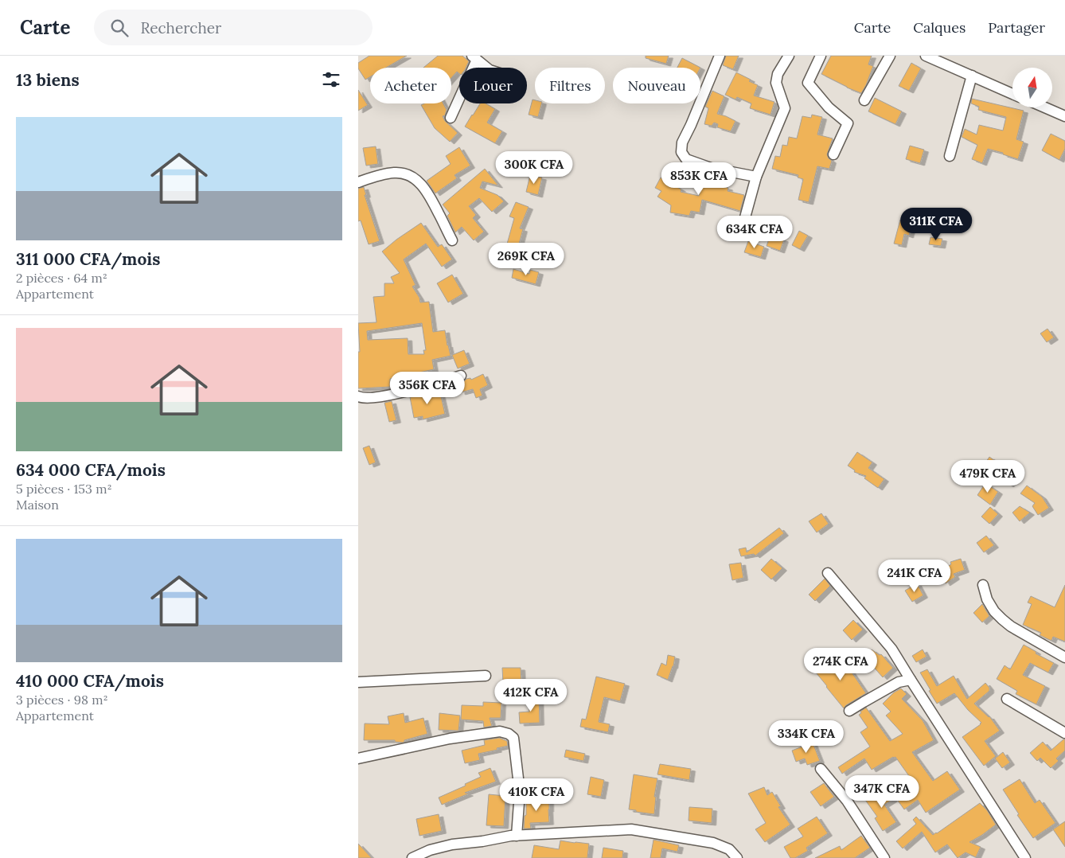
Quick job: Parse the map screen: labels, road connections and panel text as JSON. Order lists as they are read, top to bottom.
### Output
{
  "north": "top",
  "page": {
    "header": "Carte",
    "search": "Rechercher",
    "nav": ["Carte", "Calques", "Partager"],
    "heading": "13 biens",
    "chip": [
      "Acheter",
      "Louer",
      "Filtres",
      "Nouveau"
    ],
    "list": [
      {
        "name": "311 000 CFA/mois",
        "note": "2 pièces · 64 m² · Appartement"
      },
      {
        "name": "634 000 CFA/mois",
        "note": "5 pièces · 153 m² · Maison"
      },
      {
        "name": "410 000 CFA/mois",
        "note": "3 pièces · 98 m² · Appartement"
      }
    ],
    "price": [
      "300K CFA",
      "853K CFA",
      "311K CFA",
      "634K CFA",
      "269K CFA",
      "356K CFA",
      "479K CFA",
      "241K CFA",
      "274K CFA",
      "412K CFA",
      "334K CFA",
      "347K CFA",
      "410K CFA"
    ]
  }
}
